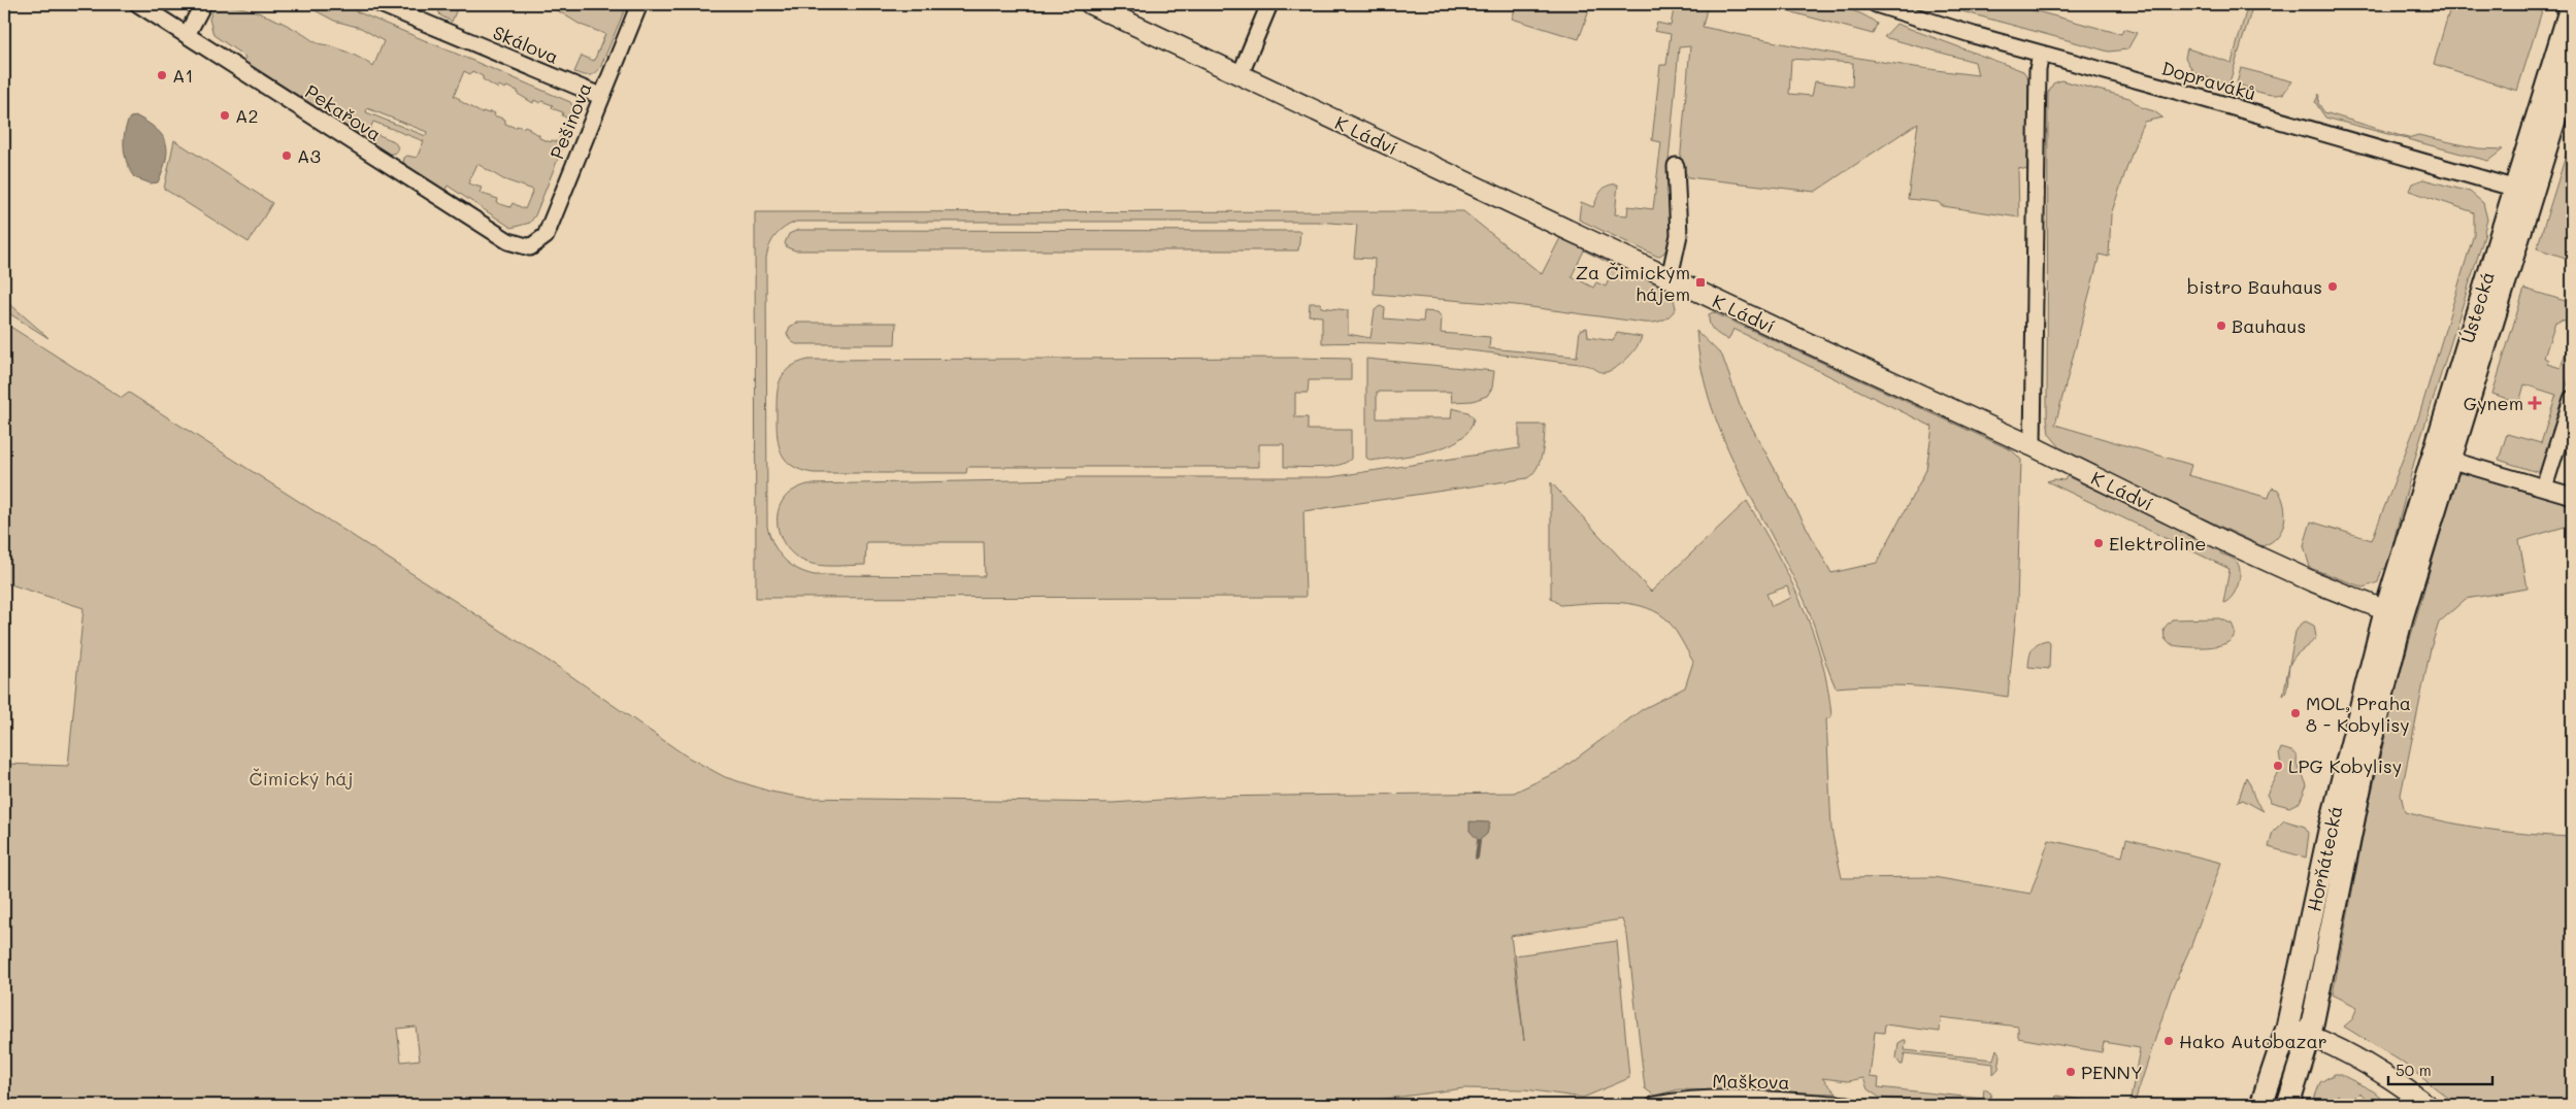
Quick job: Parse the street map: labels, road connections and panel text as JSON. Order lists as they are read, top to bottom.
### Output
{
  "streets": {
    "main road": ["Ústecká", "Horňátecká"],
    "street": [
      "Skálova",
      "Dopraváků",
      "Pekařova",
      "Pešinova",
      "K Ládví",
      "Maškova"
    ]
  },
  "crossings": [
    ["Skálova", "Pešinova"],
    ["Dopraváků", "Ústecká"],
    ["Pekařova", "Pešinova"],
    ["K Ládví", "Ústecká"],
    ["K Ládví", "Horňátecká"],
    ["Ústecká", "Horňátecká"]
  ],
  "parks": ["Čimický háj"],
  "places": {
    "other": [
      "A1",
      "A2",
      "A3",
      "bistro Bauhaus",
      "Bauhaus",
      "Elektroline",
      "MOL, Praha 8 - Kobylisy",
      "LPG Kobylisy",
      "Hako Autobazar",
      "PENNY"
    ],
    "transit": ["Za Čimickým hájem"],
    "health": ["Gynem"]
  },
  "scale_bar": "50 m"
}
